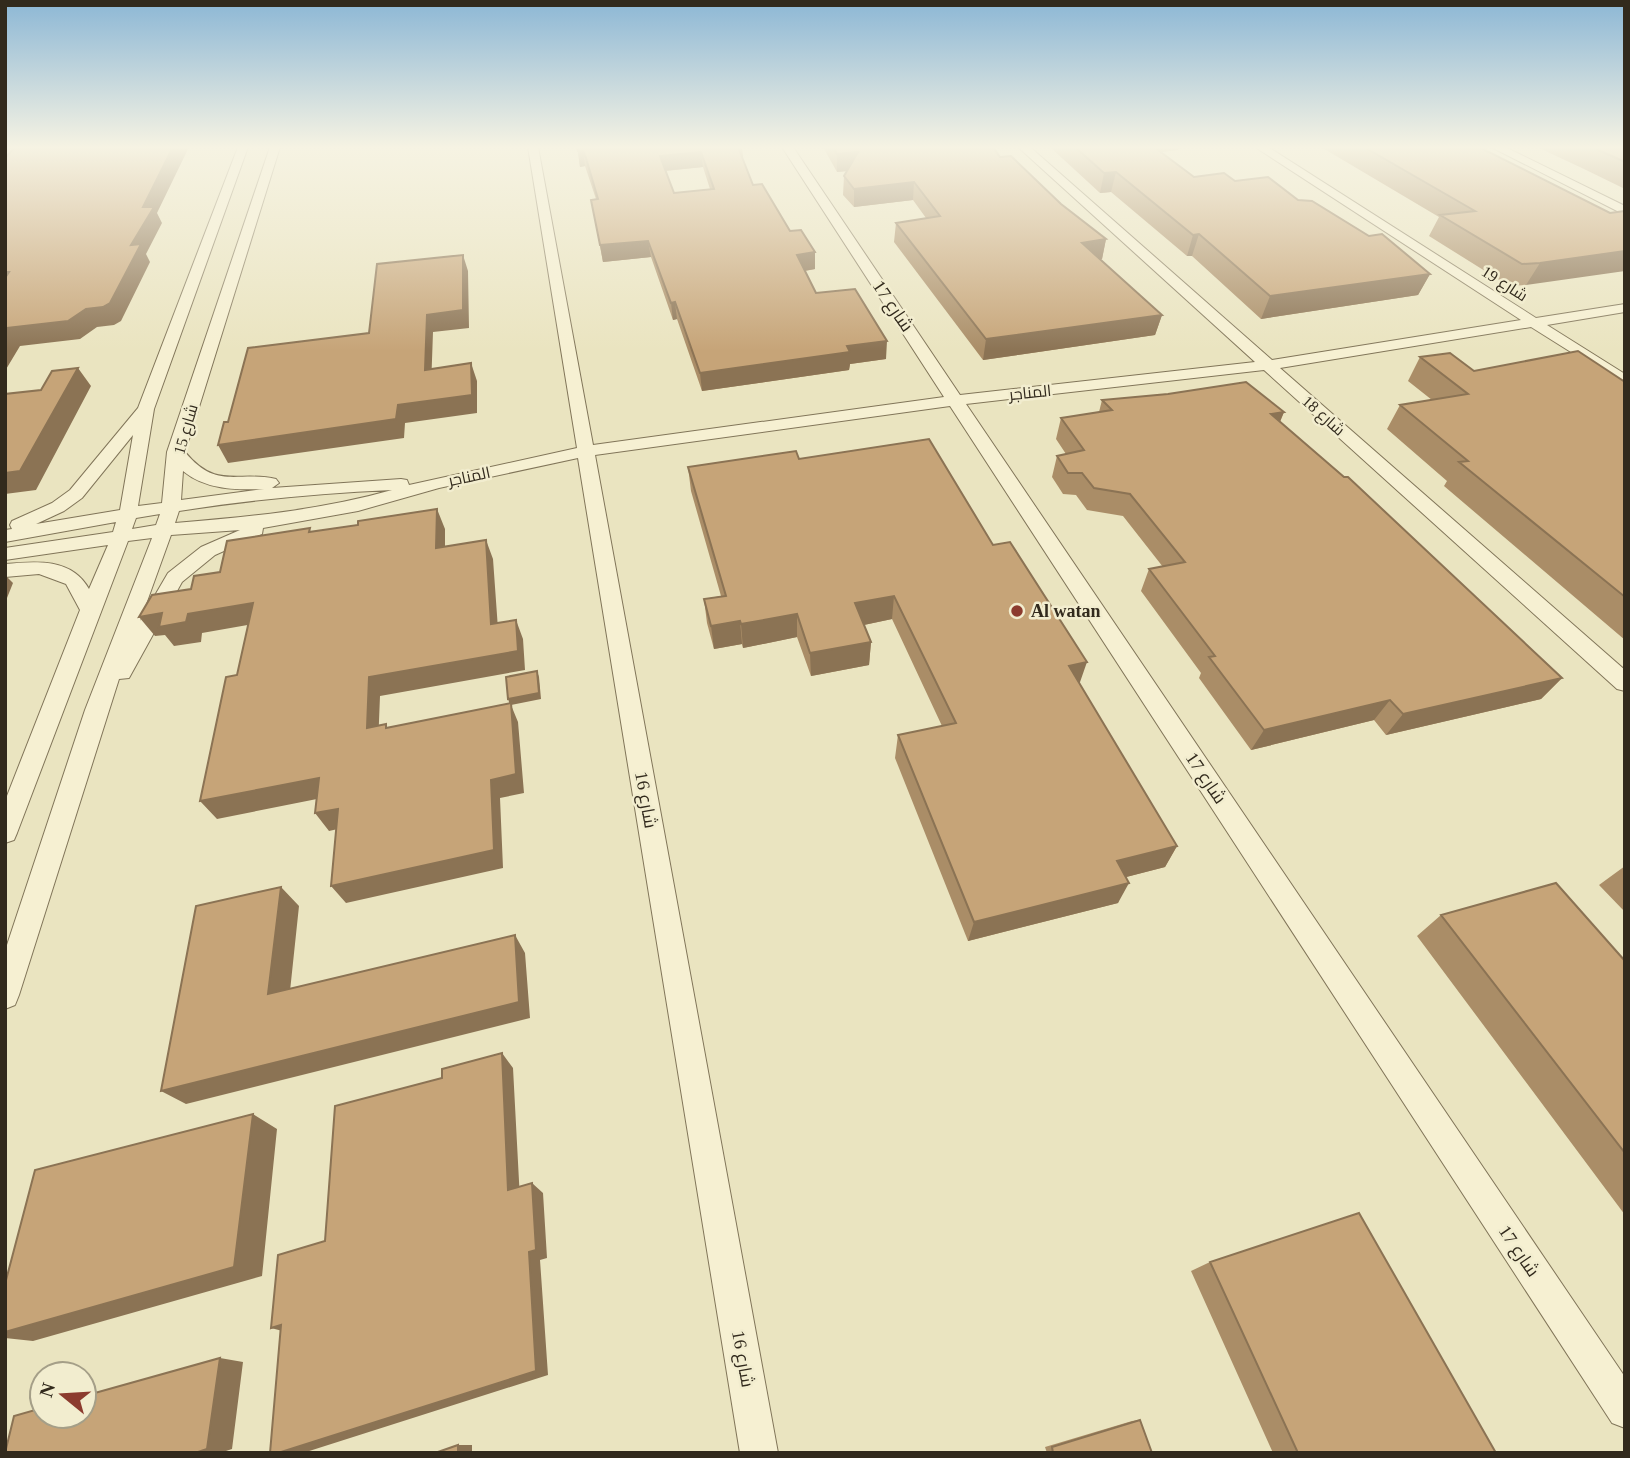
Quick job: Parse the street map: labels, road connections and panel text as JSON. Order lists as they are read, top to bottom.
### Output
{
  "streets": {
    "street": [
      "شارع 19",
      "شارع 17",
      "المناجر",
      "شارع 18",
      "شارع 15",
      "شارع 16"
    ]
  },
  "crossings": [
    ["شارع 19", "المناجر"],
    ["شارع 17", "المناجر"],
    ["المناجر", "شارع 18"],
    ["المناجر", "شارع 15"],
    ["المناجر", "شارع 16"]
  ],
  "places": ["Al watan"],
  "north": "left"
}
